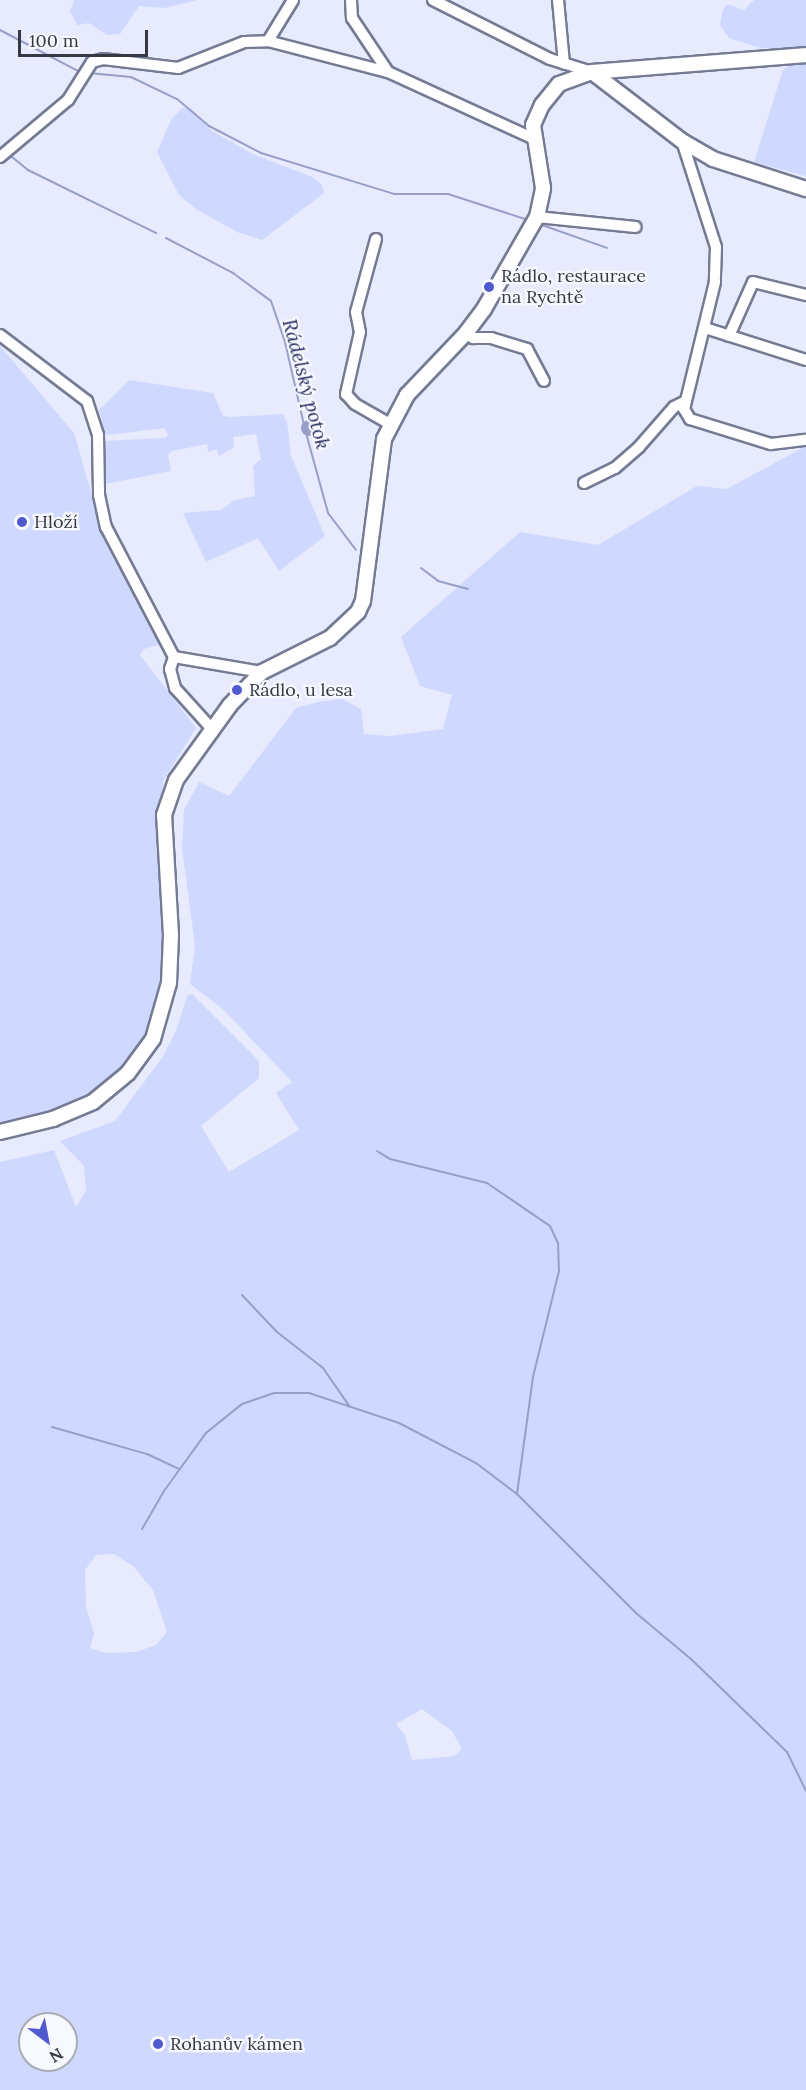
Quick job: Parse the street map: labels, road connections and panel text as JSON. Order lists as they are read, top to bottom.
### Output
{
  "water": ["Rádelský potok"],
  "places": [
    "Rádlo, restaurace na Rychtě",
    "Hloží",
    "Rádlo, u lesa",
    "Rohanův kámen"
  ],
  "scale_bar": "100 m",
  "north": "bottom right"
}
